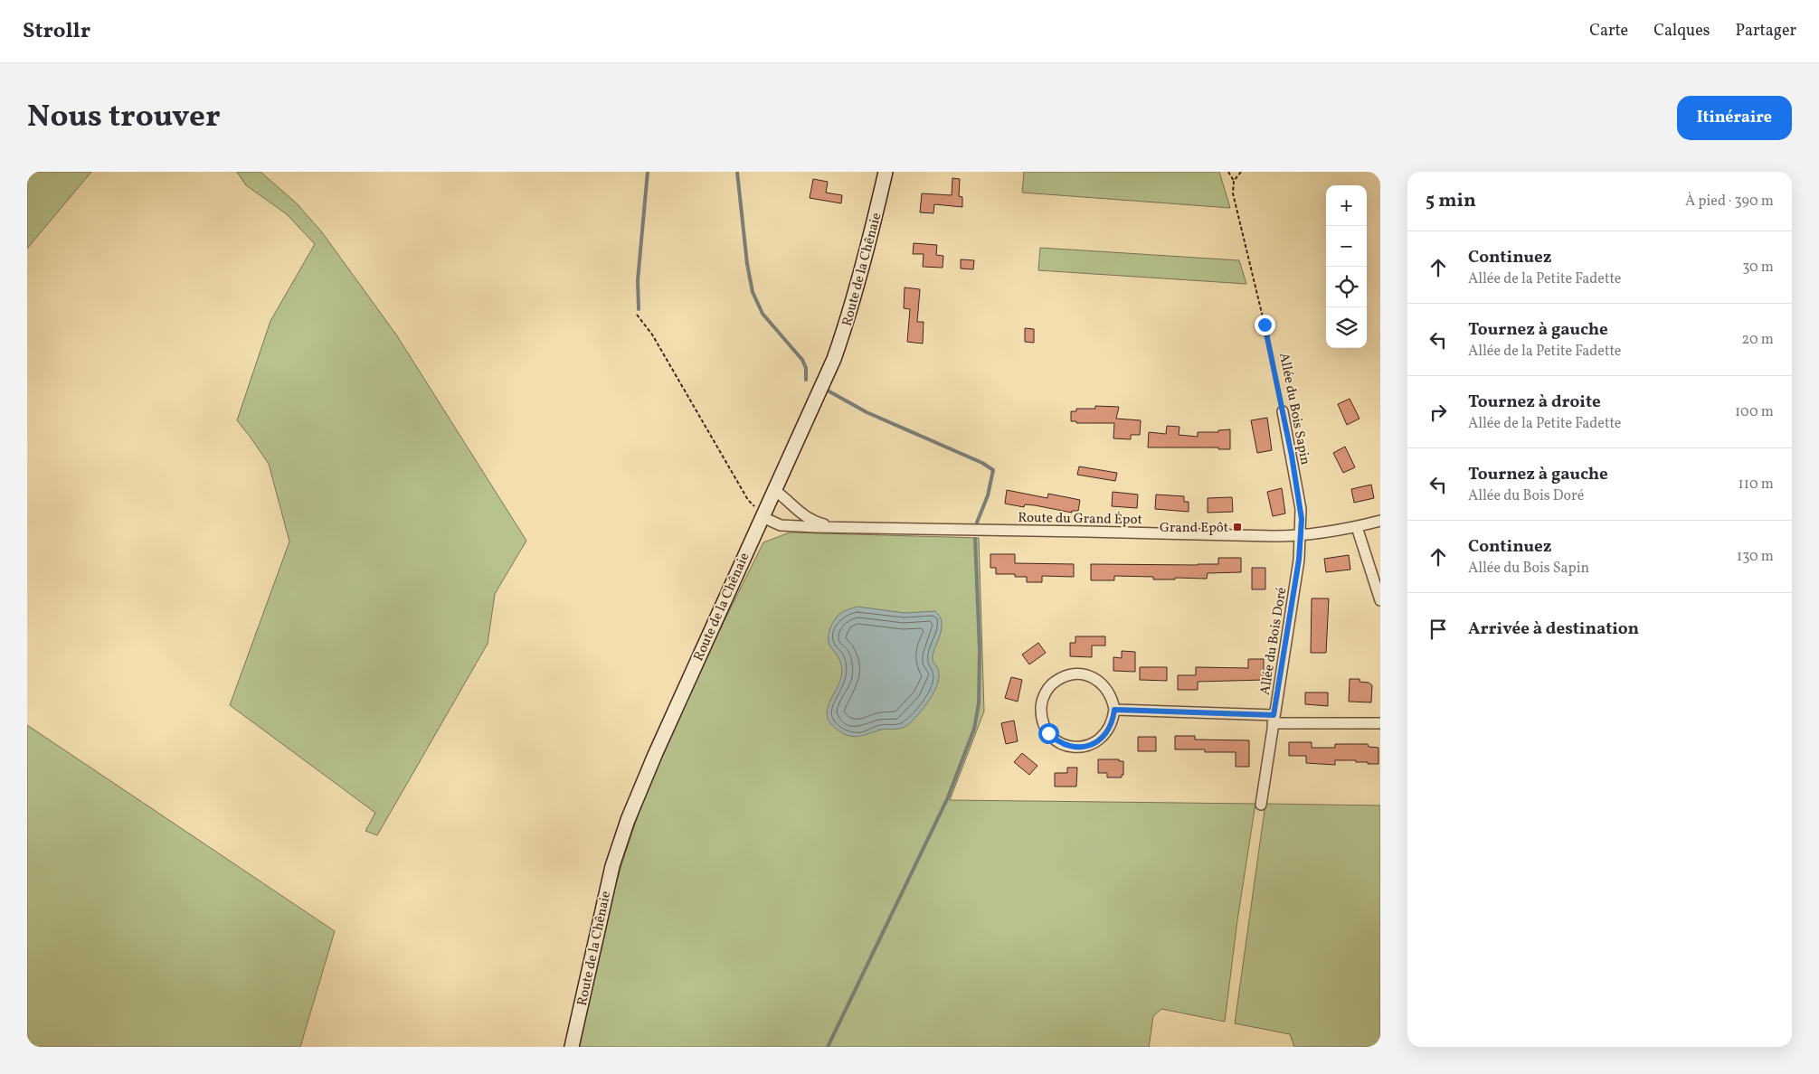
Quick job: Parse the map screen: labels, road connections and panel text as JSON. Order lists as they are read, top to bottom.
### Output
{
  "streets": {
    "main road": ["Route de la Chênaie"],
    "street": ["Allée du Bois Sapin", "Route du Grand Épot", "Allée du Bois Doré"]
  },
  "crossings": [
    ["Route de la Chênaie", "Route du Grand Épot"],
    ["Allée du Bois Sapin", "Route du Grand Épot"],
    ["Allée du Bois Sapin", "Allée du Bois Doré"],
    ["Route du Grand Épot", "Allée du Bois Doré"]
  ],
  "places": {
    "transit": ["Grand Epôt"]
  },
  "page": {
    "header": "Strollr",
    "nav": ["Carte", "Calques", "Partager"],
    "title": "Nous trouver",
    "buttons": "Itinéraire",
    "heading": ["5 min", "À pied · 390 m"],
    "map_buttons": ["+", "−"],
    "list": [
      ["Continuez", "Allée de la Petite Fadette", "30 m"],
      ["Tournez à gauche", "Allée de la Petite Fadette", "20 m"],
      ["Tournez à droite", "Allée de la Petite Fadette", "100 m"],
      ["Tournez à gauche", "Allée du Bois Doré", "110 m"],
      ["Continuez", "Allée du Bois Sapin", "130 m"],
      "Arrivée à destination"
    ]
  }
}
